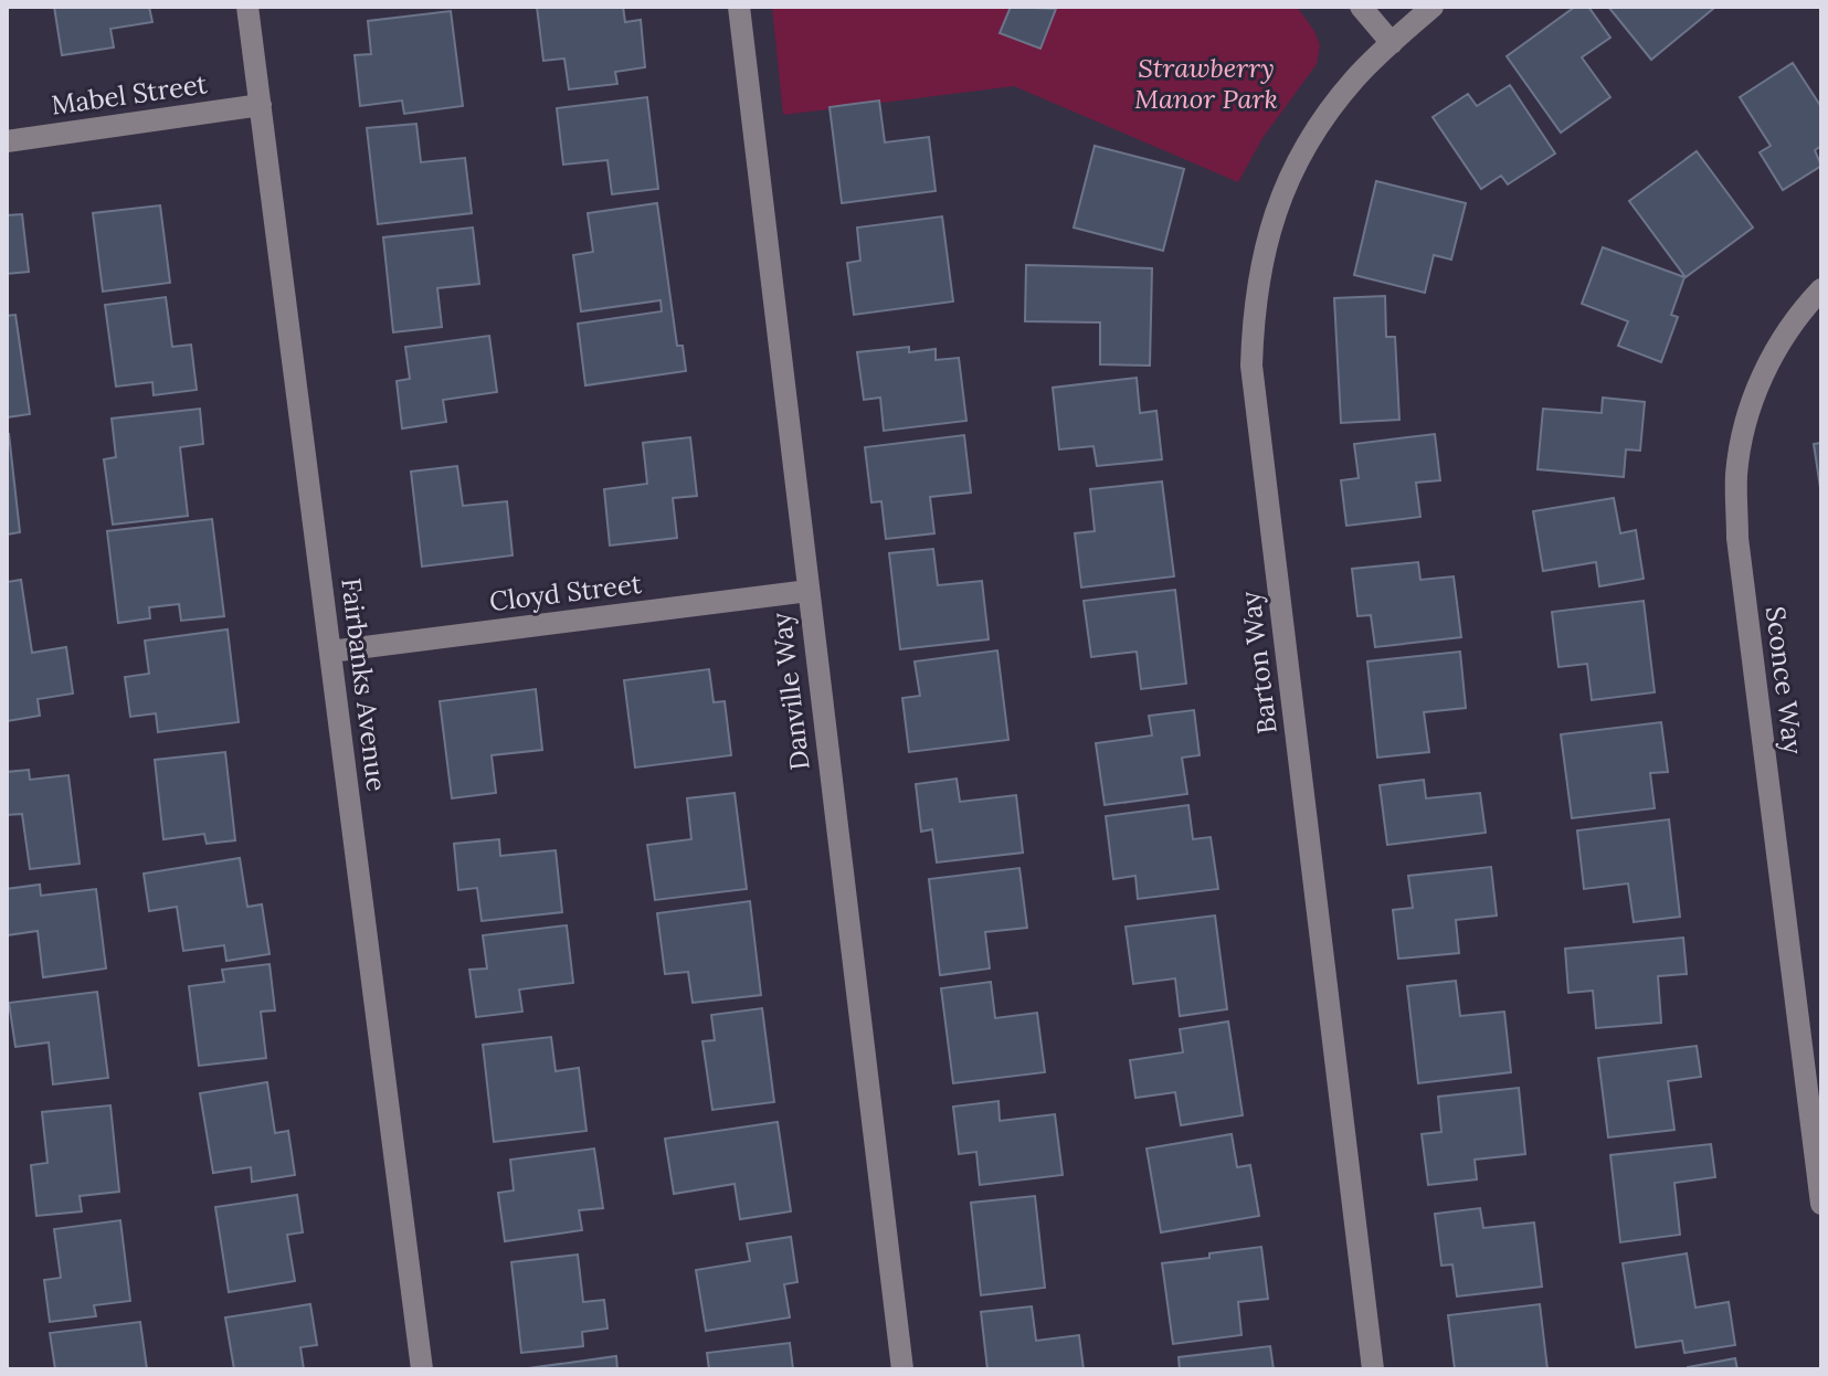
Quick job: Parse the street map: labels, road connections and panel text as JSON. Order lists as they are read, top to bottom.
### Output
{
  "streets": {
    "street": [
      "Mabel Street",
      "Cloyd Street",
      "Barton Way",
      "Sconce Way",
      "Fairbanks Avenue",
      "Danville Way"
    ]
  },
  "crossings": [
    ["Mabel Street", "Fairbanks Avenue"],
    ["Cloyd Street", "Fairbanks Avenue"],
    ["Cloyd Street", "Danville Way"]
  ],
  "parks": ["Strawberry Manor Park"]
}
